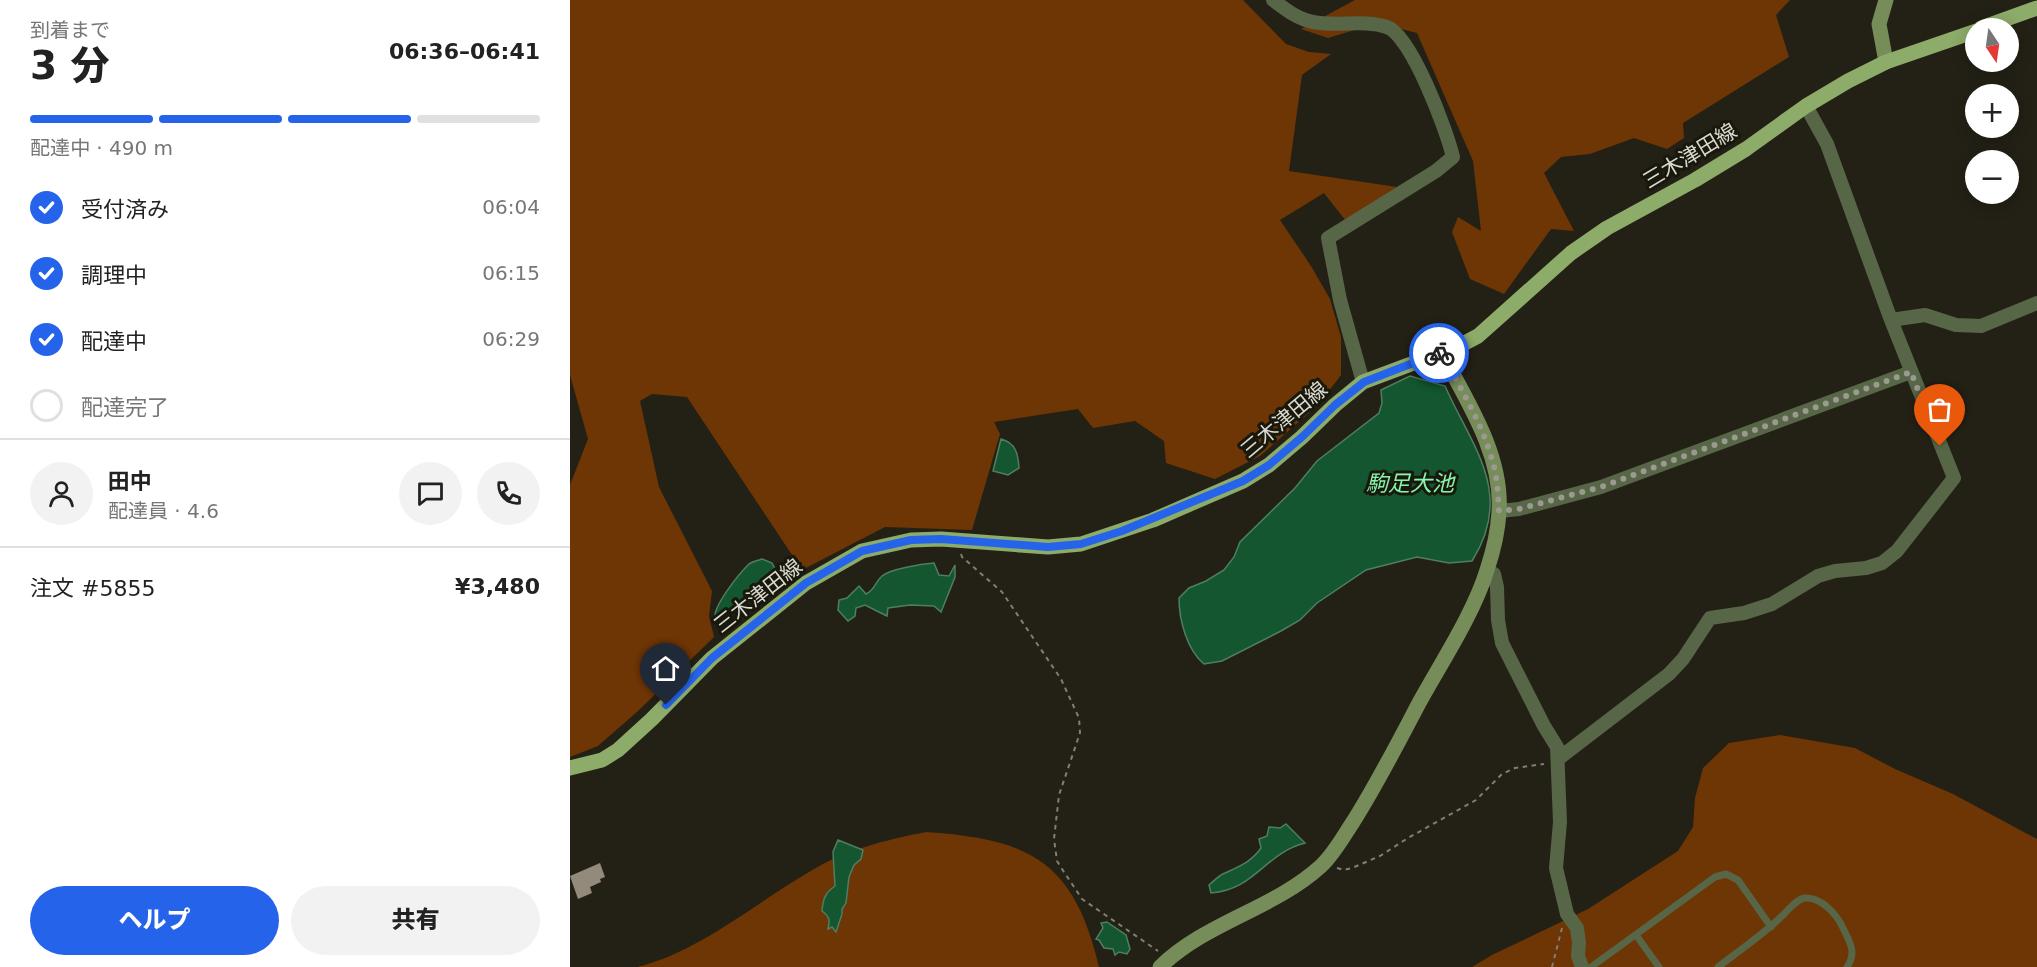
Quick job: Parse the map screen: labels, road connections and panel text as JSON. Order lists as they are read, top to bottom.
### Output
{
  "streets": {
    "main road": ["三木津田線"]
  },
  "water": ["駒足大池"],
  "north": "bottom",
  "page": {
    "heading": ["3 分", "到着まで", "06:36–06:41"],
    "panel": [
      "田中",
      "配達員 · 4.6",
      "注文 #5855",
      "¥3,480"
    ],
    "map_buttons": ["+", "−"],
    "bar": "配達中 · 490 m",
    "list": [
      ["受付済み", "06:04"],
      ["調理中", "06:15"],
      ["配達中", "06:29"],
      "配達完了"
    ],
    "buttons": ["ヘルプ", "共有"]
  }
}
